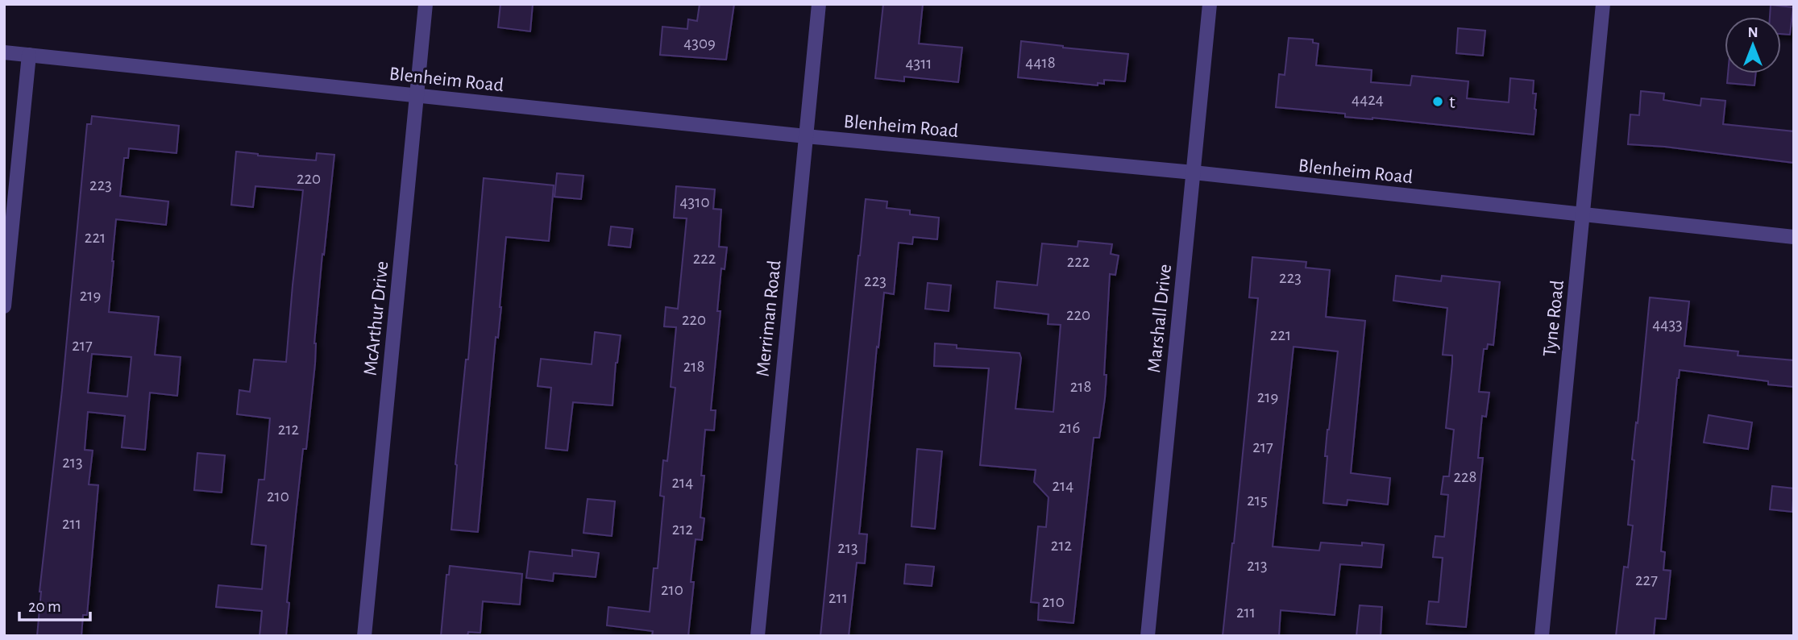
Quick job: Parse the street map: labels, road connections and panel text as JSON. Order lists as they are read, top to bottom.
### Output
{
  "streets": {
    "street": [
      "Blenheim Road",
      "McArthur Drive",
      "Merriman Road",
      "Marshall Drive",
      "Tyne Road"
    ]
  },
  "crossings": [
    ["Blenheim Road", "McArthur Drive"],
    ["Blenheim Road", "Merriman Road"],
    ["Blenheim Road", "Marshall Drive"],
    ["Blenheim Road", "Tyne Road"]
  ],
  "places": ["t"],
  "house_numbers": [
    "4309",
    "4418",
    "4311",
    "4424",
    "220",
    "223",
    "4310",
    "221",
    "222",
    "222",
    "223",
    "223",
    "219",
    "220",
    "220",
    "4433",
    "221",
    "217",
    "218",
    "218",
    "219",
    "216",
    "212",
    "217",
    "213",
    "228",
    "214",
    "214",
    "210",
    "215",
    "211",
    "212",
    "212",
    "213",
    "213",
    "227",
    "210",
    "211",
    "210",
    "211"
  ],
  "scale_bar": "20 m",
  "north": "top"
}
